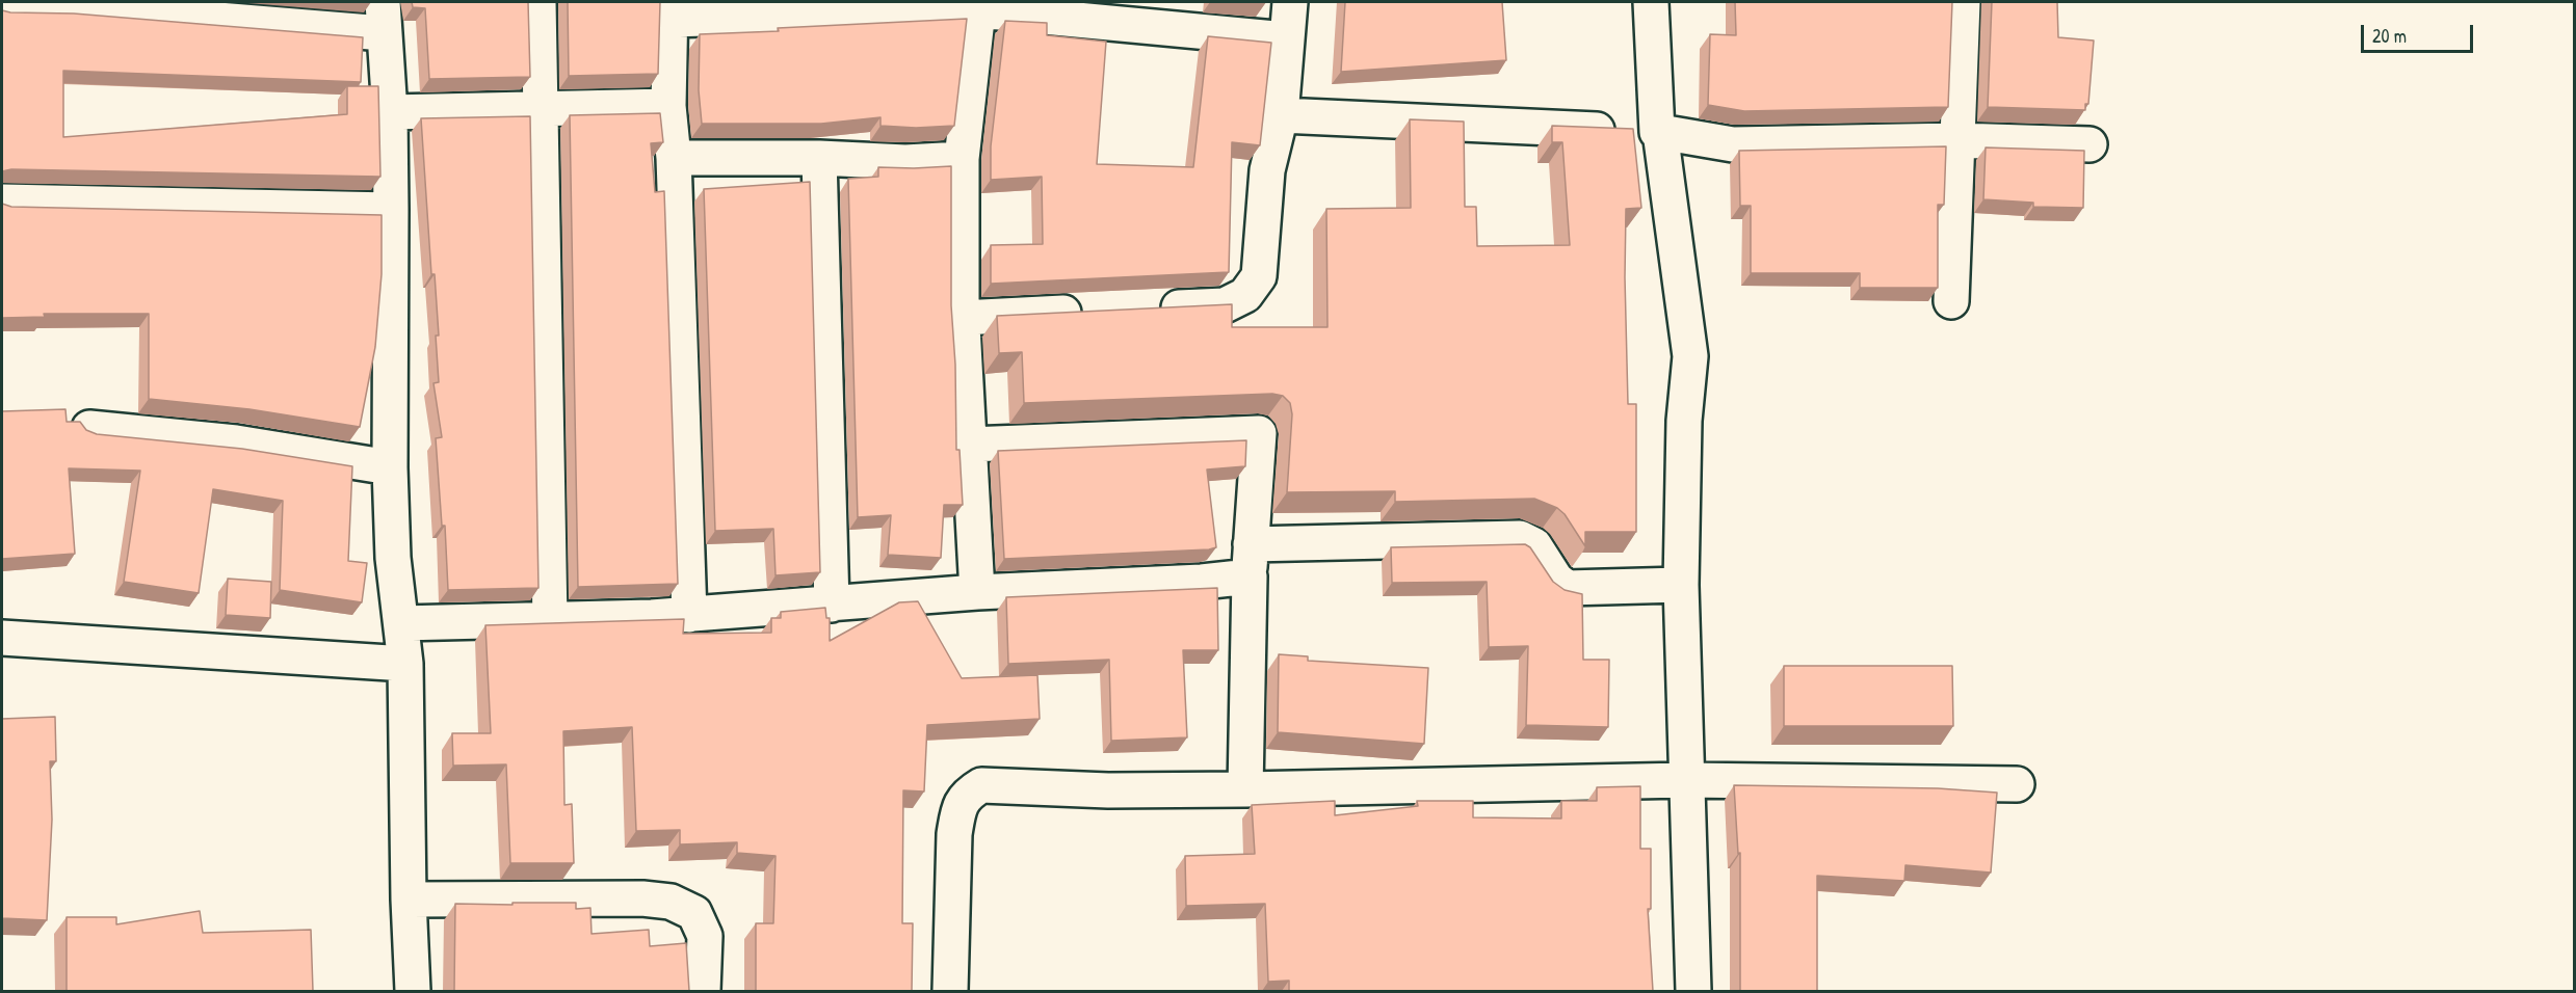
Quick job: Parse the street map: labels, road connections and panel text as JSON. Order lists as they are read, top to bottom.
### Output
{
  "scale_bar": "20 m"
}
